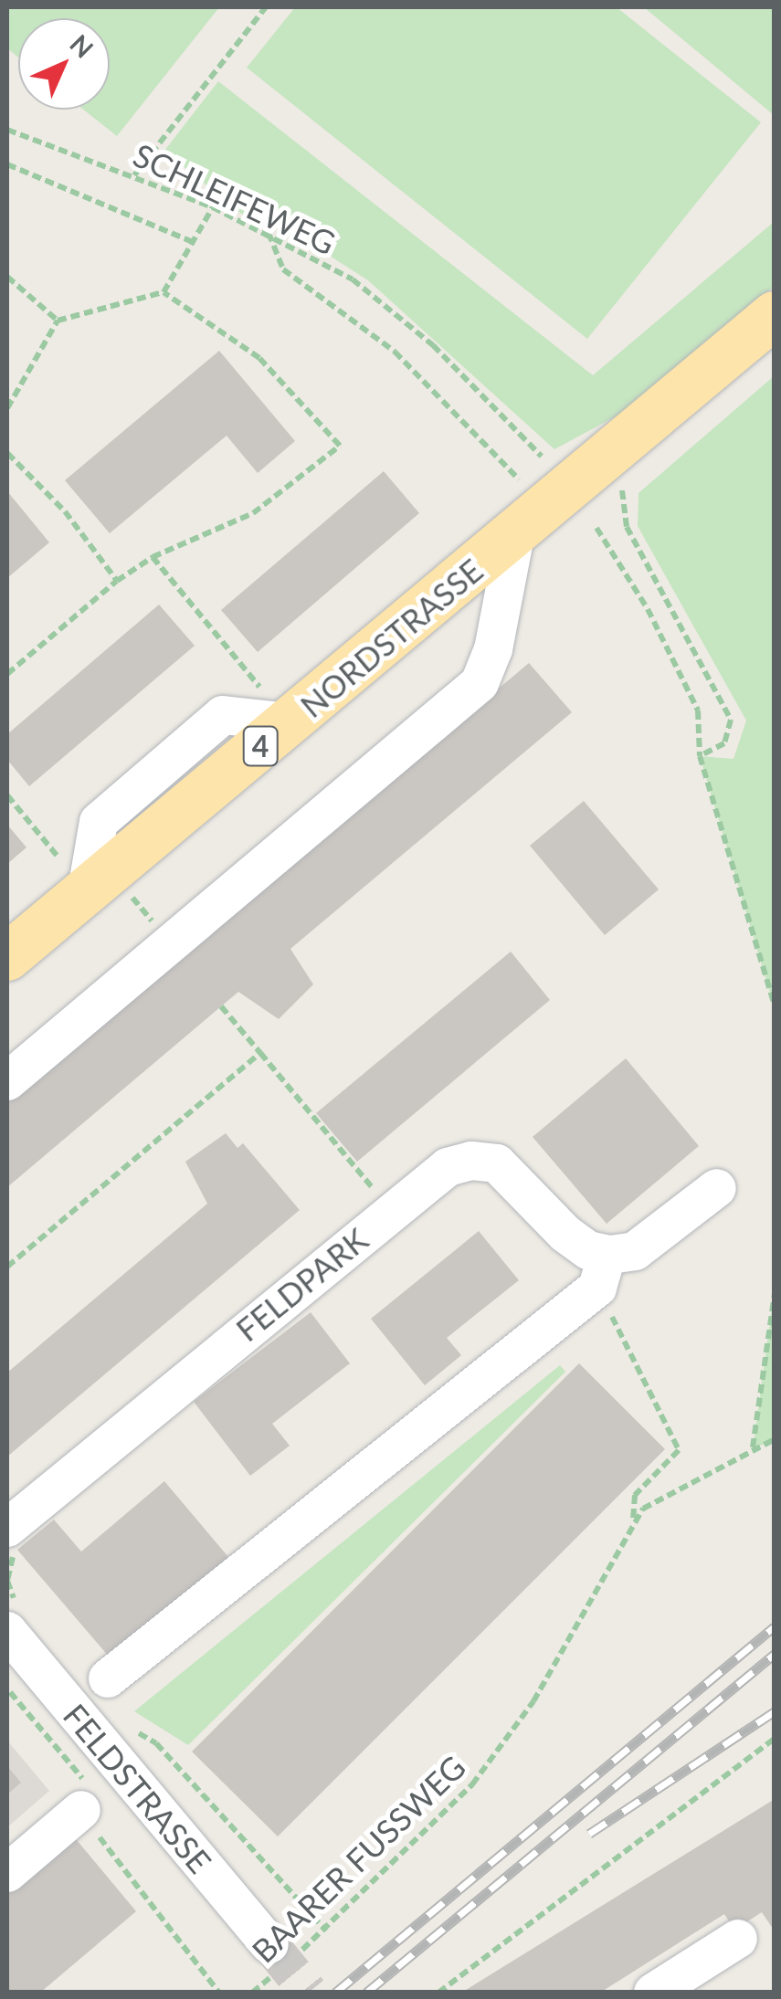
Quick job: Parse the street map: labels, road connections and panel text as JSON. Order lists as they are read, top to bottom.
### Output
{
  "streets": {
    "main road": ["NORDSTRASSE", "4"],
    "street": ["FELDPARK", "FELDSTRASSE"],
    "path": ["SCHLEIFEWEG", "BAARER FUSSWEG"]
  },
  "crossings": [
    ["FELDSTRASSE", "BAARER FUSSWEG"]
  ],
  "north": "top right"
}
